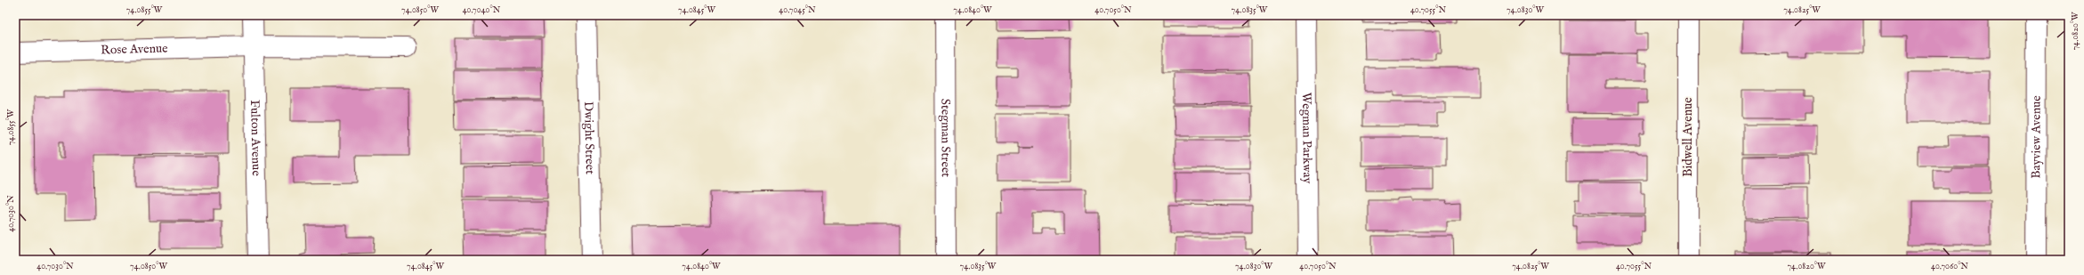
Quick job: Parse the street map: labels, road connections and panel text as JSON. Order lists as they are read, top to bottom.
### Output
{
  "streets": {
    "street": [
      "Rose Avenue",
      "Dwight Street",
      "Stegman Street",
      "Wegman Parkway",
      "Bidwell Avenue",
      "Bayview Avenue",
      "Fulton Avenue"
    ]
  },
  "crossings": [
    ["Rose Avenue", "Fulton Avenue"]
  ],
  "coordinates": [
    "74.0855°W",
    "74.0850°W",
    "40.7040°N",
    "74.0845°W",
    "40.7045°N",
    "74.0840°W",
    "40.7050°N",
    "74.0835°W",
    "40.7055°N",
    "74.0830°W",
    "74.0825°W",
    "74.0820°W",
    "40.7030°N",
    "40.7060°N"
  ]
}
